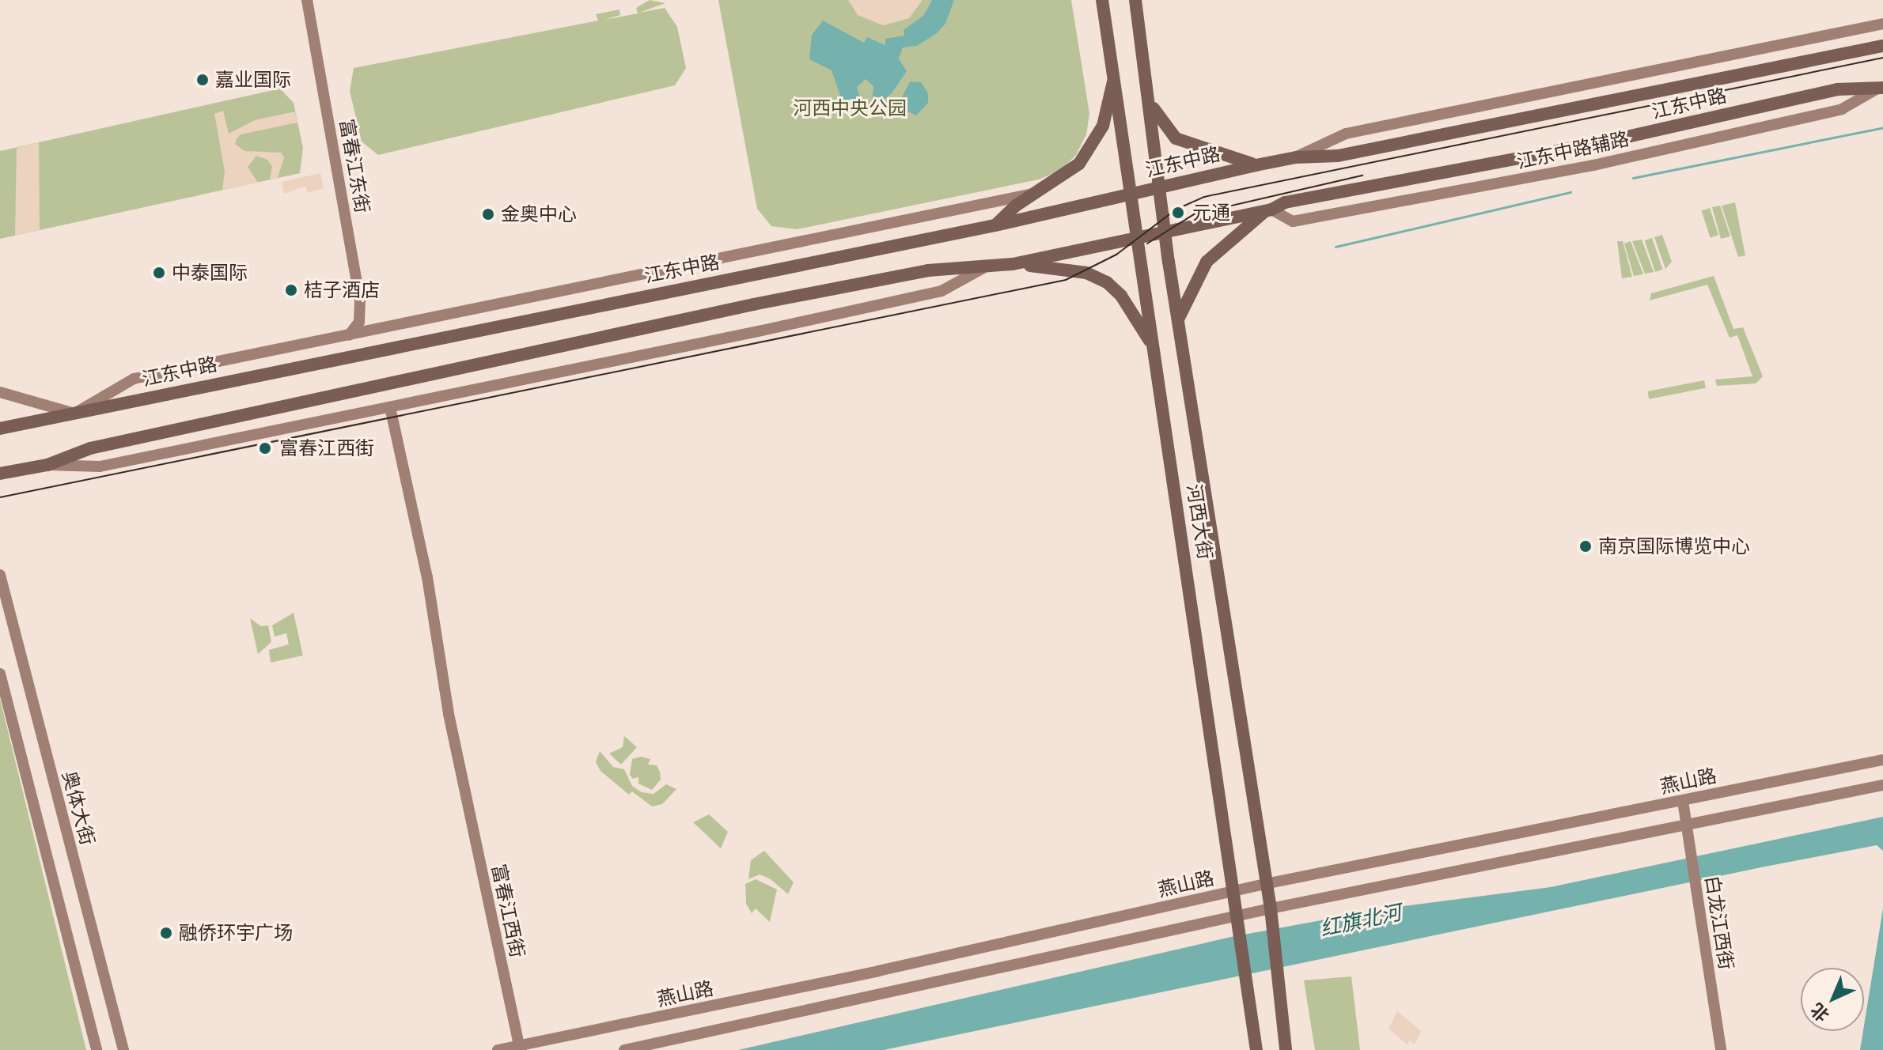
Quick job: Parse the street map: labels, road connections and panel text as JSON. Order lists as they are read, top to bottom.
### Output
{
  "streets": {
    "main road": ["江东中路", "河西大街"],
    "street": [
      "江东中路辅路",
      "富春江东街",
      "燕山路",
      "奥体大街",
      "富春江西街",
      "白龙江西街"
    ]
  },
  "crossings": [
    ["江东中路", "江东中路辅路"],
    ["江东中路", "富春江东街"],
    ["江东中路", "河西大街"],
    ["江东中路", "富春江西街"],
    ["河西大街", "燕山路"],
    ["燕山路", "富春江西街"],
    ["燕山路", "白龙江西街"]
  ],
  "water": ["红旗北河"],
  "parks": ["河西中央公园"],
  "places": [
    "嘉业国际",
    "元通",
    "金奥中心",
    "中泰国际",
    "桔子酒店",
    "富春江西街",
    "南京国际博览中心",
    "融侨环宇广场"
  ],
  "north": "bottom left"
}
